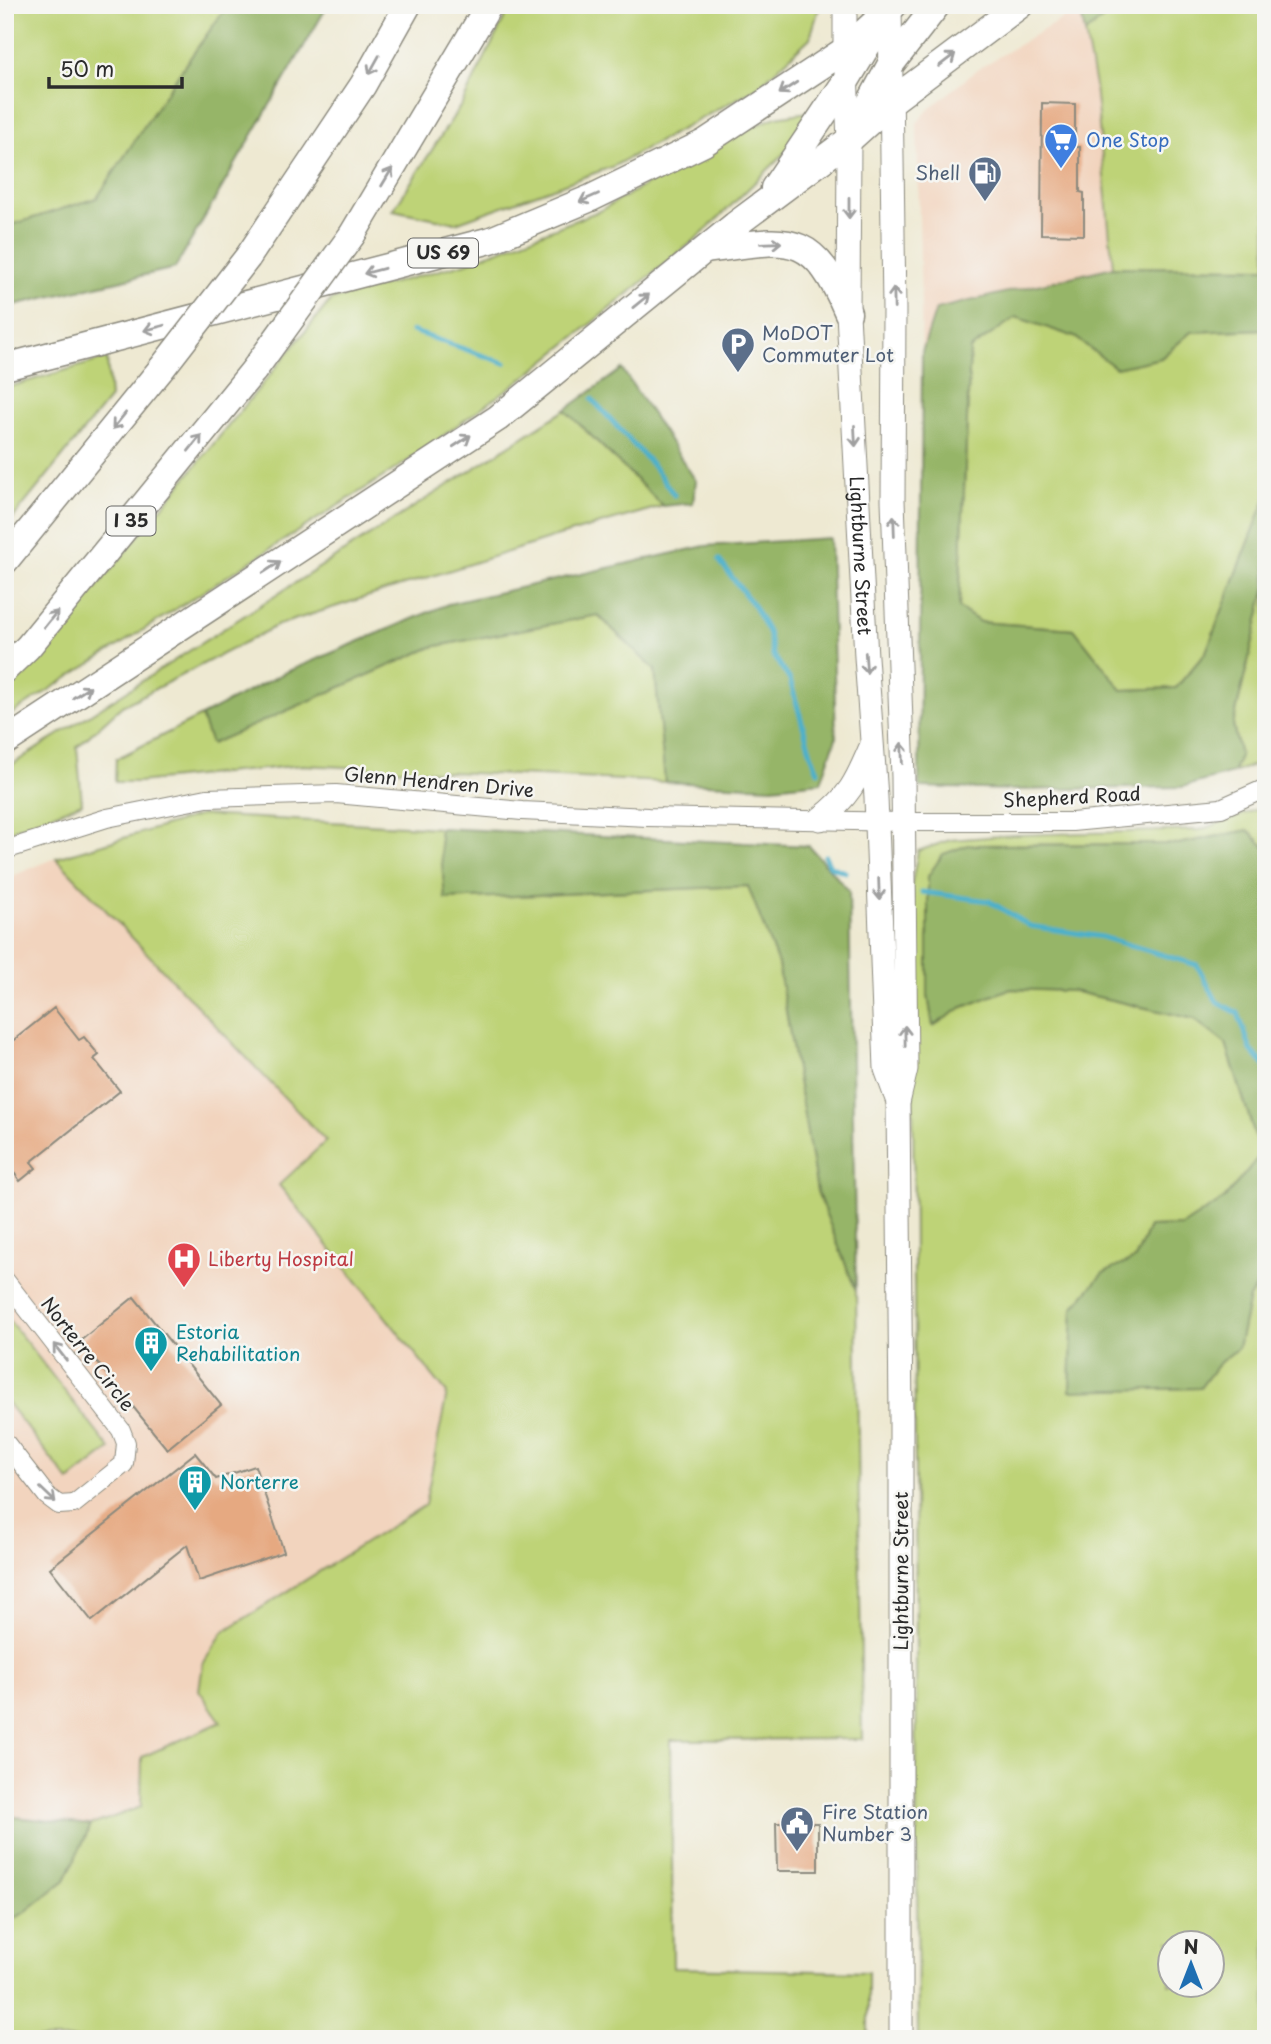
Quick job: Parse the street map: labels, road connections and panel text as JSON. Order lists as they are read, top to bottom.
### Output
{
  "streets": {
    "highway": ["US 69", "I 35"],
    "main road": ["Lightburne Street"],
    "street": ["Glenn Hendren Drive", "Shepherd Road", "Norterre Circle"]
  },
  "crossings": [
    ["US 69", "Lightburne Street"],
    ["Lightburne Street", "Glenn Hendren Drive"],
    ["Lightburne Street", "Shepherd Road"],
    ["Glenn Hendren Drive", "Shepherd Road"]
  ],
  "places": {
    "supermarket": ["One Stop"],
    "fuel station": ["Shell"],
    "parking": ["MoDOT Commuter Lot"],
    "hospital": ["Liberty Hospital"],
    "building": ["Estoria Rehabilitation", "Norterre"],
    "public building": ["Fire Station Number 3"]
  },
  "scale_bar": "50 m",
  "north": "top"
}
